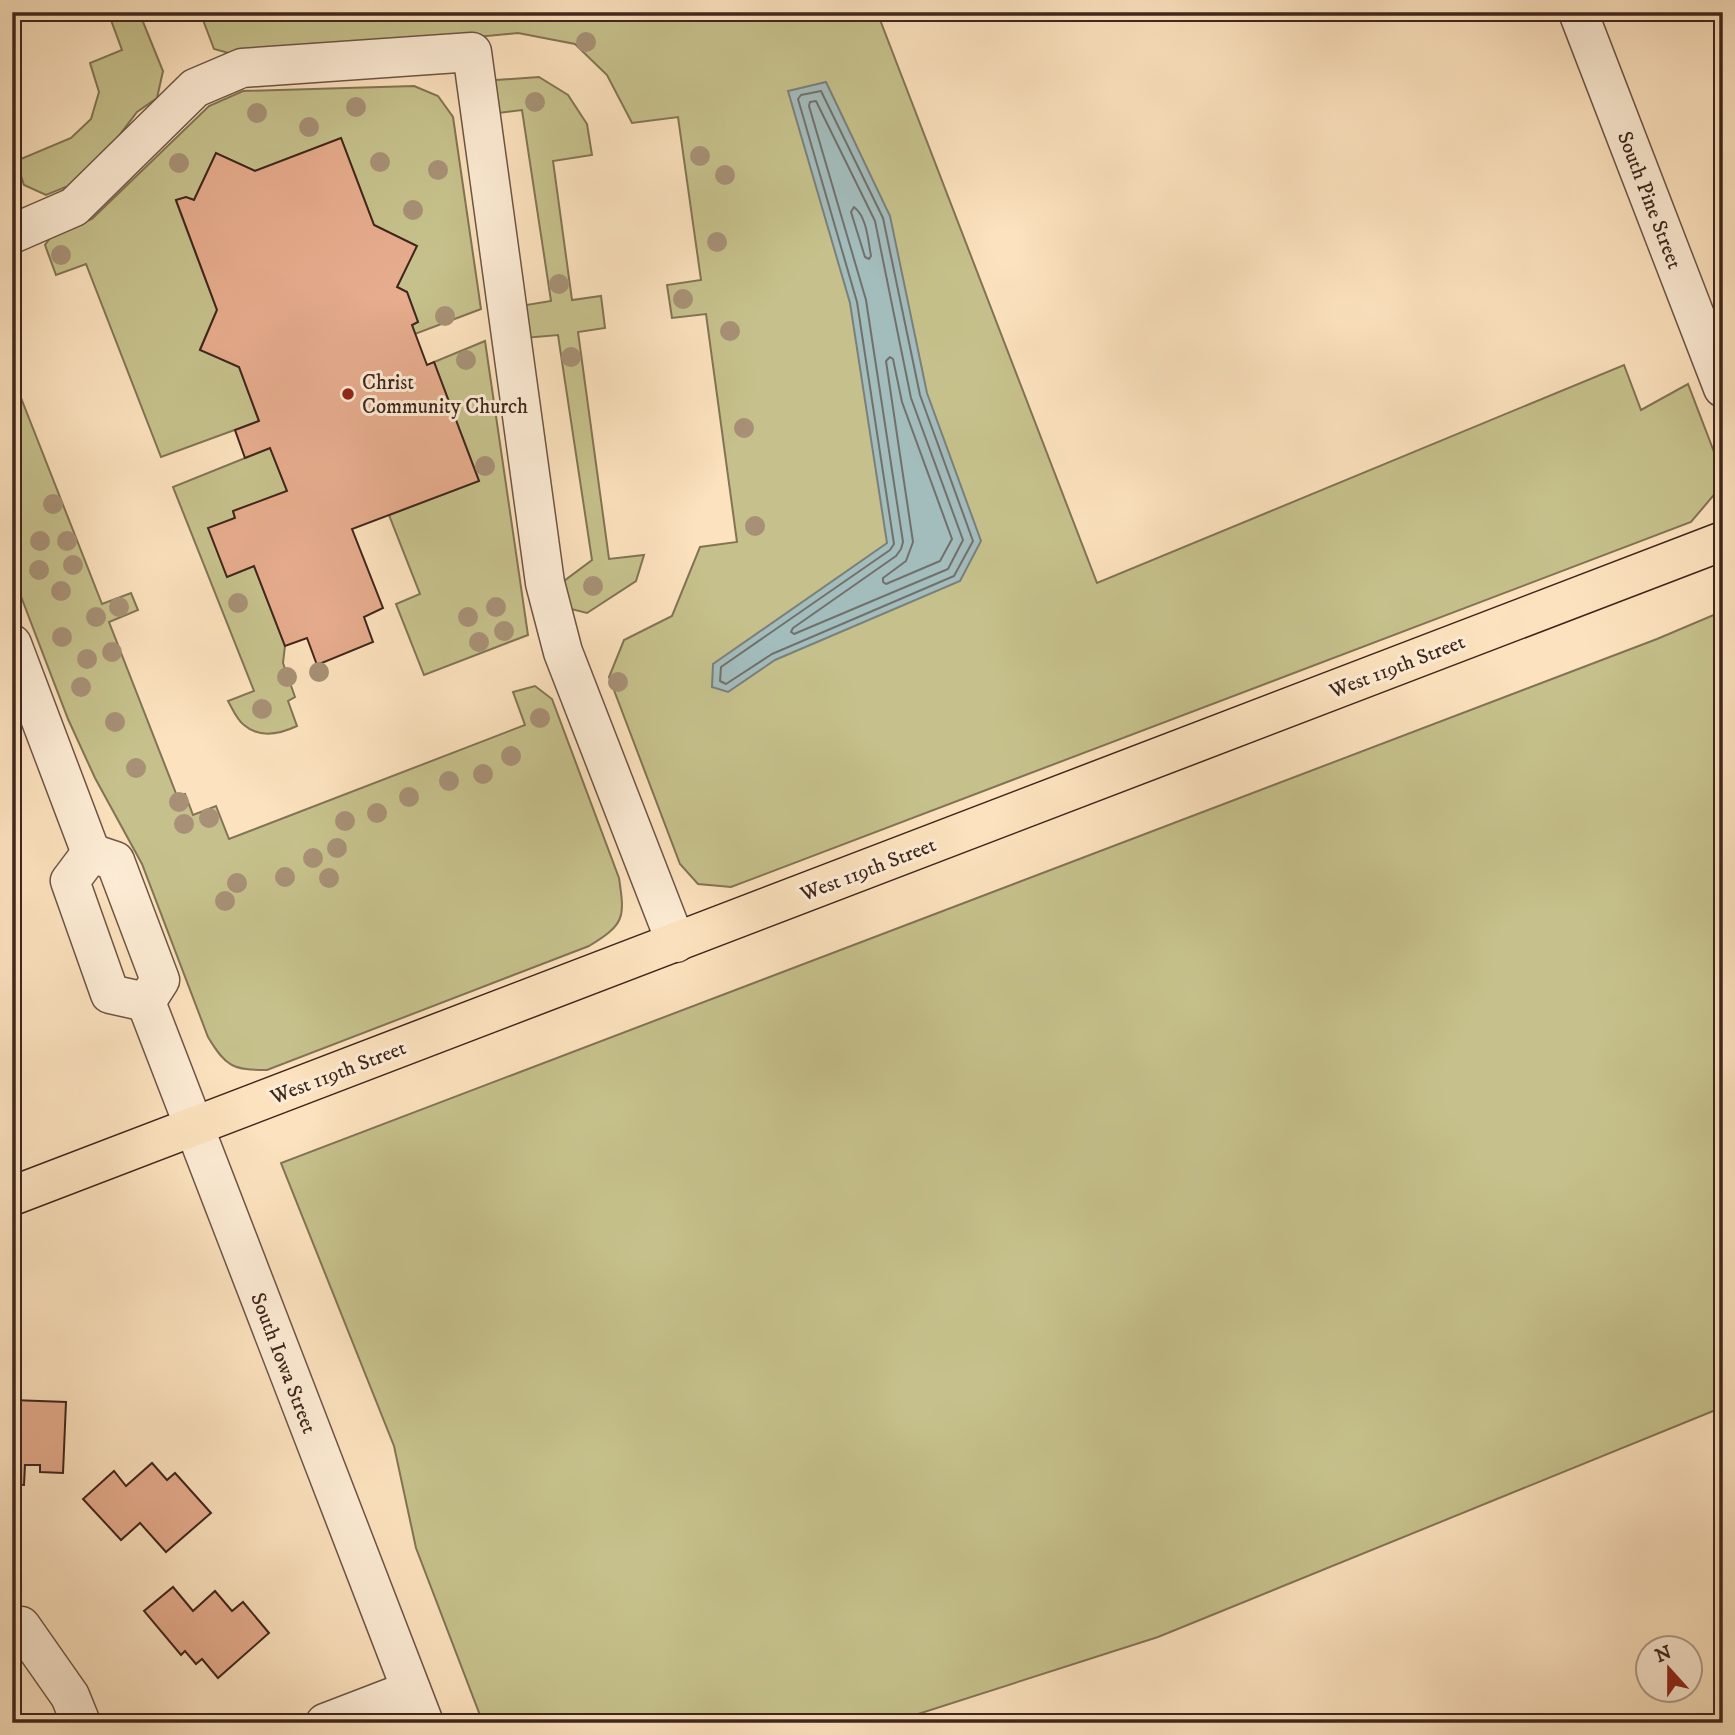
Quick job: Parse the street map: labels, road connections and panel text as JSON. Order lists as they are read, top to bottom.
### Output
{
  "streets": {
    "main road": ["West 119th Street"],
    "street": ["South Pine Street", "South Iowa Street"]
  },
  "crossings": [
    ["West 119th Street", "South Iowa Street"]
  ],
  "places": ["Christ Community Church"],
  "north": "top"
}
